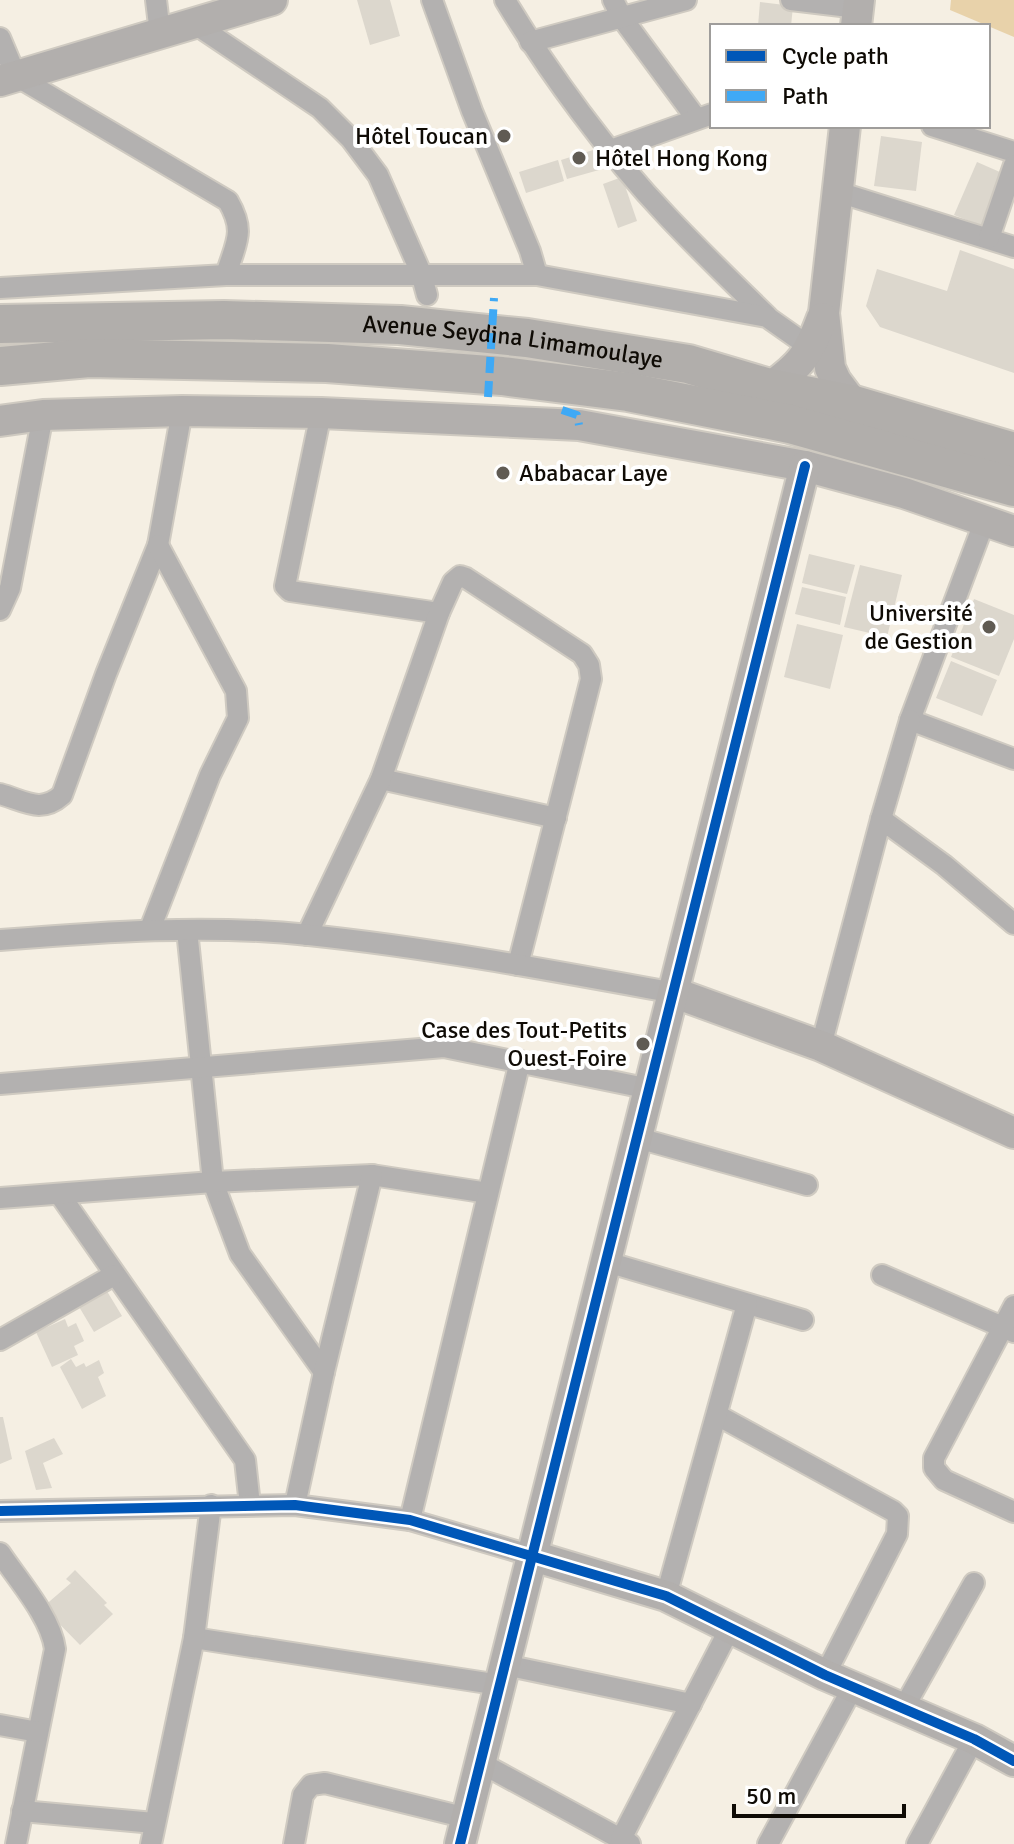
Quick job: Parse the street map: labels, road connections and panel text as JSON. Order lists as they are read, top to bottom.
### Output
{
  "streets": {
    "highway": ["Avenue Seydina Limamoulaye"]
  },
  "places": [
    "Hôtel Toucan",
    "Hôtel Hong Kong",
    "Ababacar Laye",
    "Université de Gestion",
    "Case des Tout-Petits Ouest-Foire"
  ],
  "legend": ["Cycle path", "Path"],
  "scale_bar": "50 m"
}
